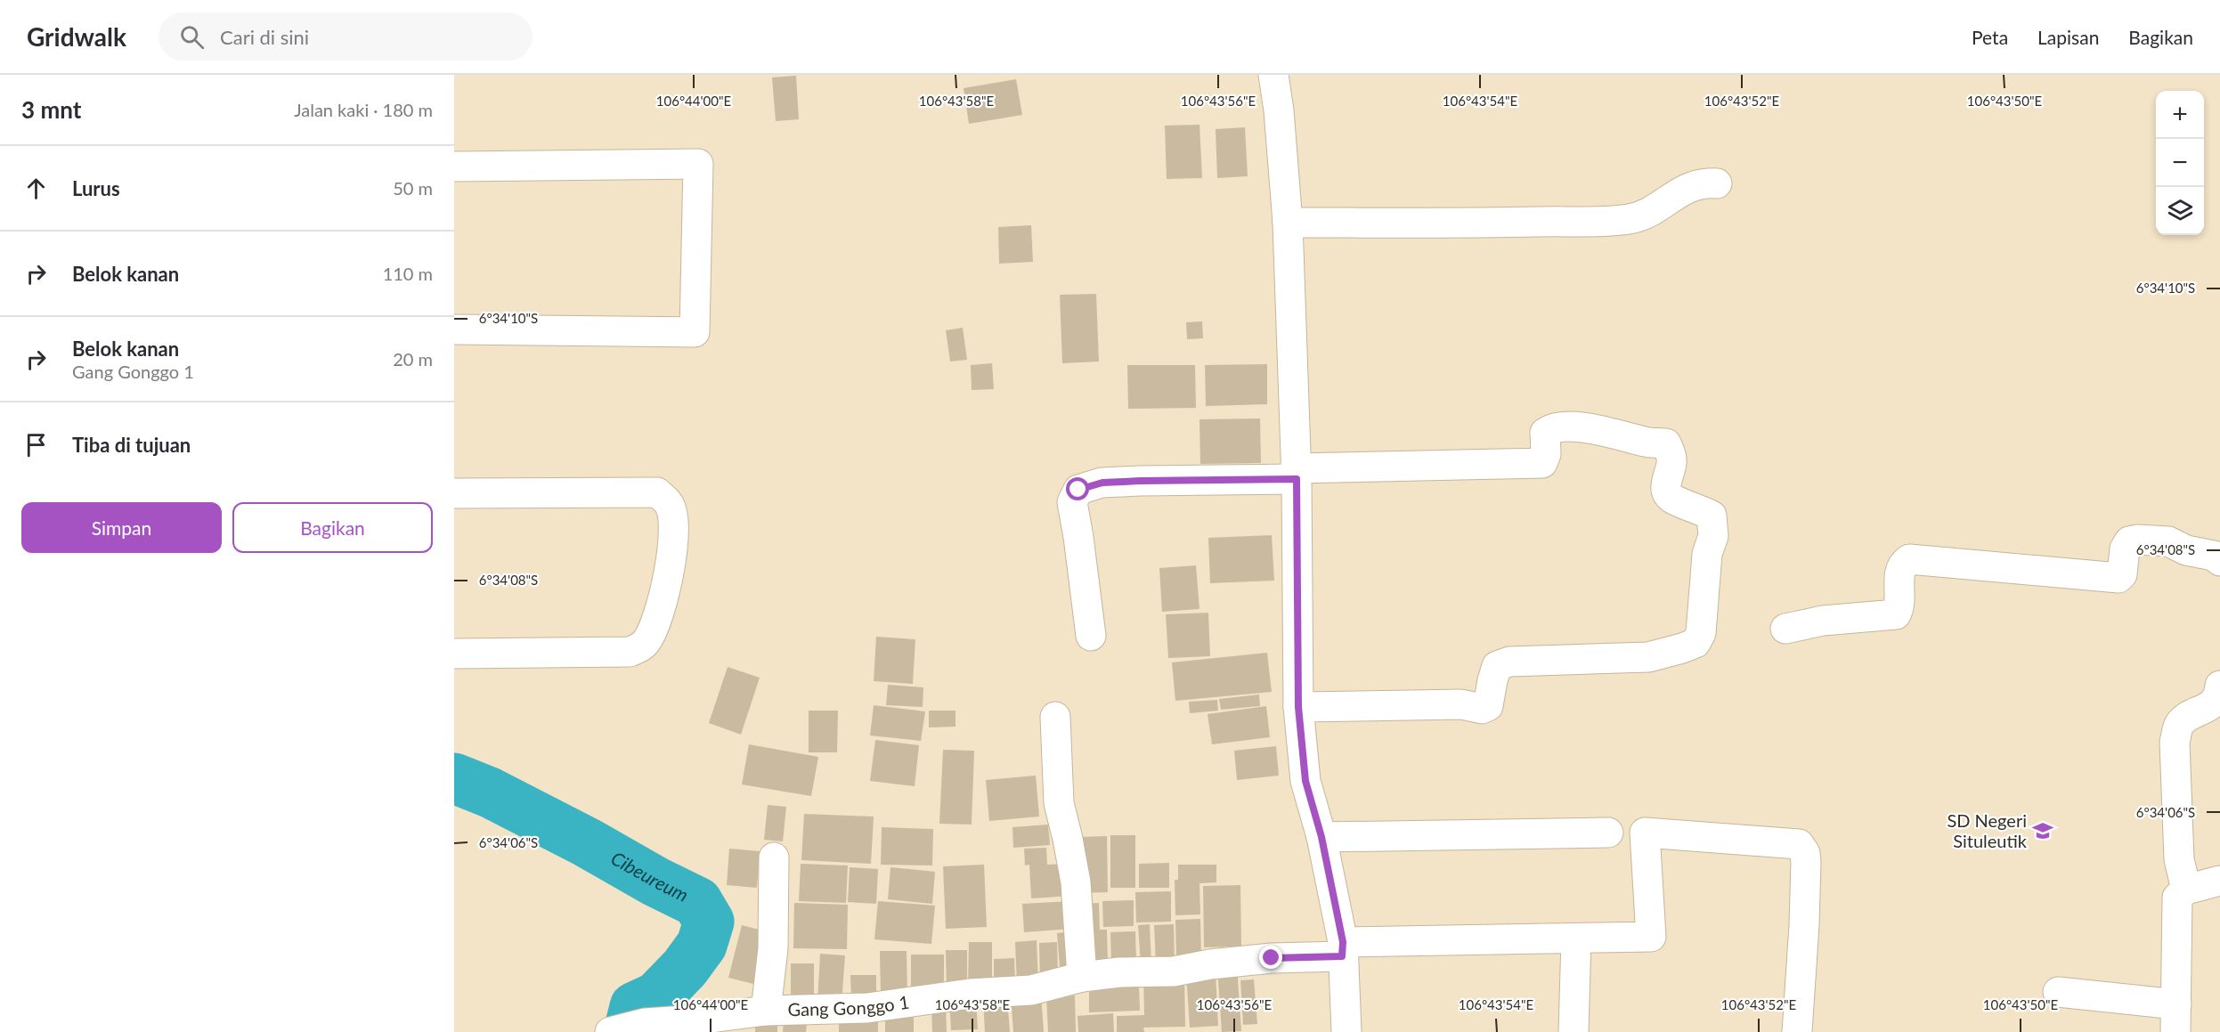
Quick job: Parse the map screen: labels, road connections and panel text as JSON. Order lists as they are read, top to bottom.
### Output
{
  "streets": {
    "street": ["Gang Gonggo 1"]
  },
  "water": ["Cibeureum"],
  "places": {
    "school or university": ["SD Negeri Situleutik"]
  },
  "page": {
    "header": "Gridwalk",
    "search": "Cari di sini",
    "nav": ["Peta", "Lapisan", "Bagikan"],
    "heading": ["3 mnt", "Jalan kaki · 180 m"],
    "map_buttons": ["+", "−"],
    "list": [
      ["Lurus", "50 m"],
      ["Belok kanan", "110 m"],
      ["Belok kanan", "Gang Gonggo 1", "20 m"],
      "Tiba di tujuan"
    ],
    "buttons": ["Simpan", "Bagikan"]
  },
  "coordinates": [
    "106°44'00\"E",
    "106°43'58\"E",
    "106°43'56\"E",
    "106°43'54\"E",
    "106°43'52\"E",
    "106°43'50\"E",
    "6°34'10\"S",
    "6°34'08\"S",
    "6°34'06\"S"
  ]
}
